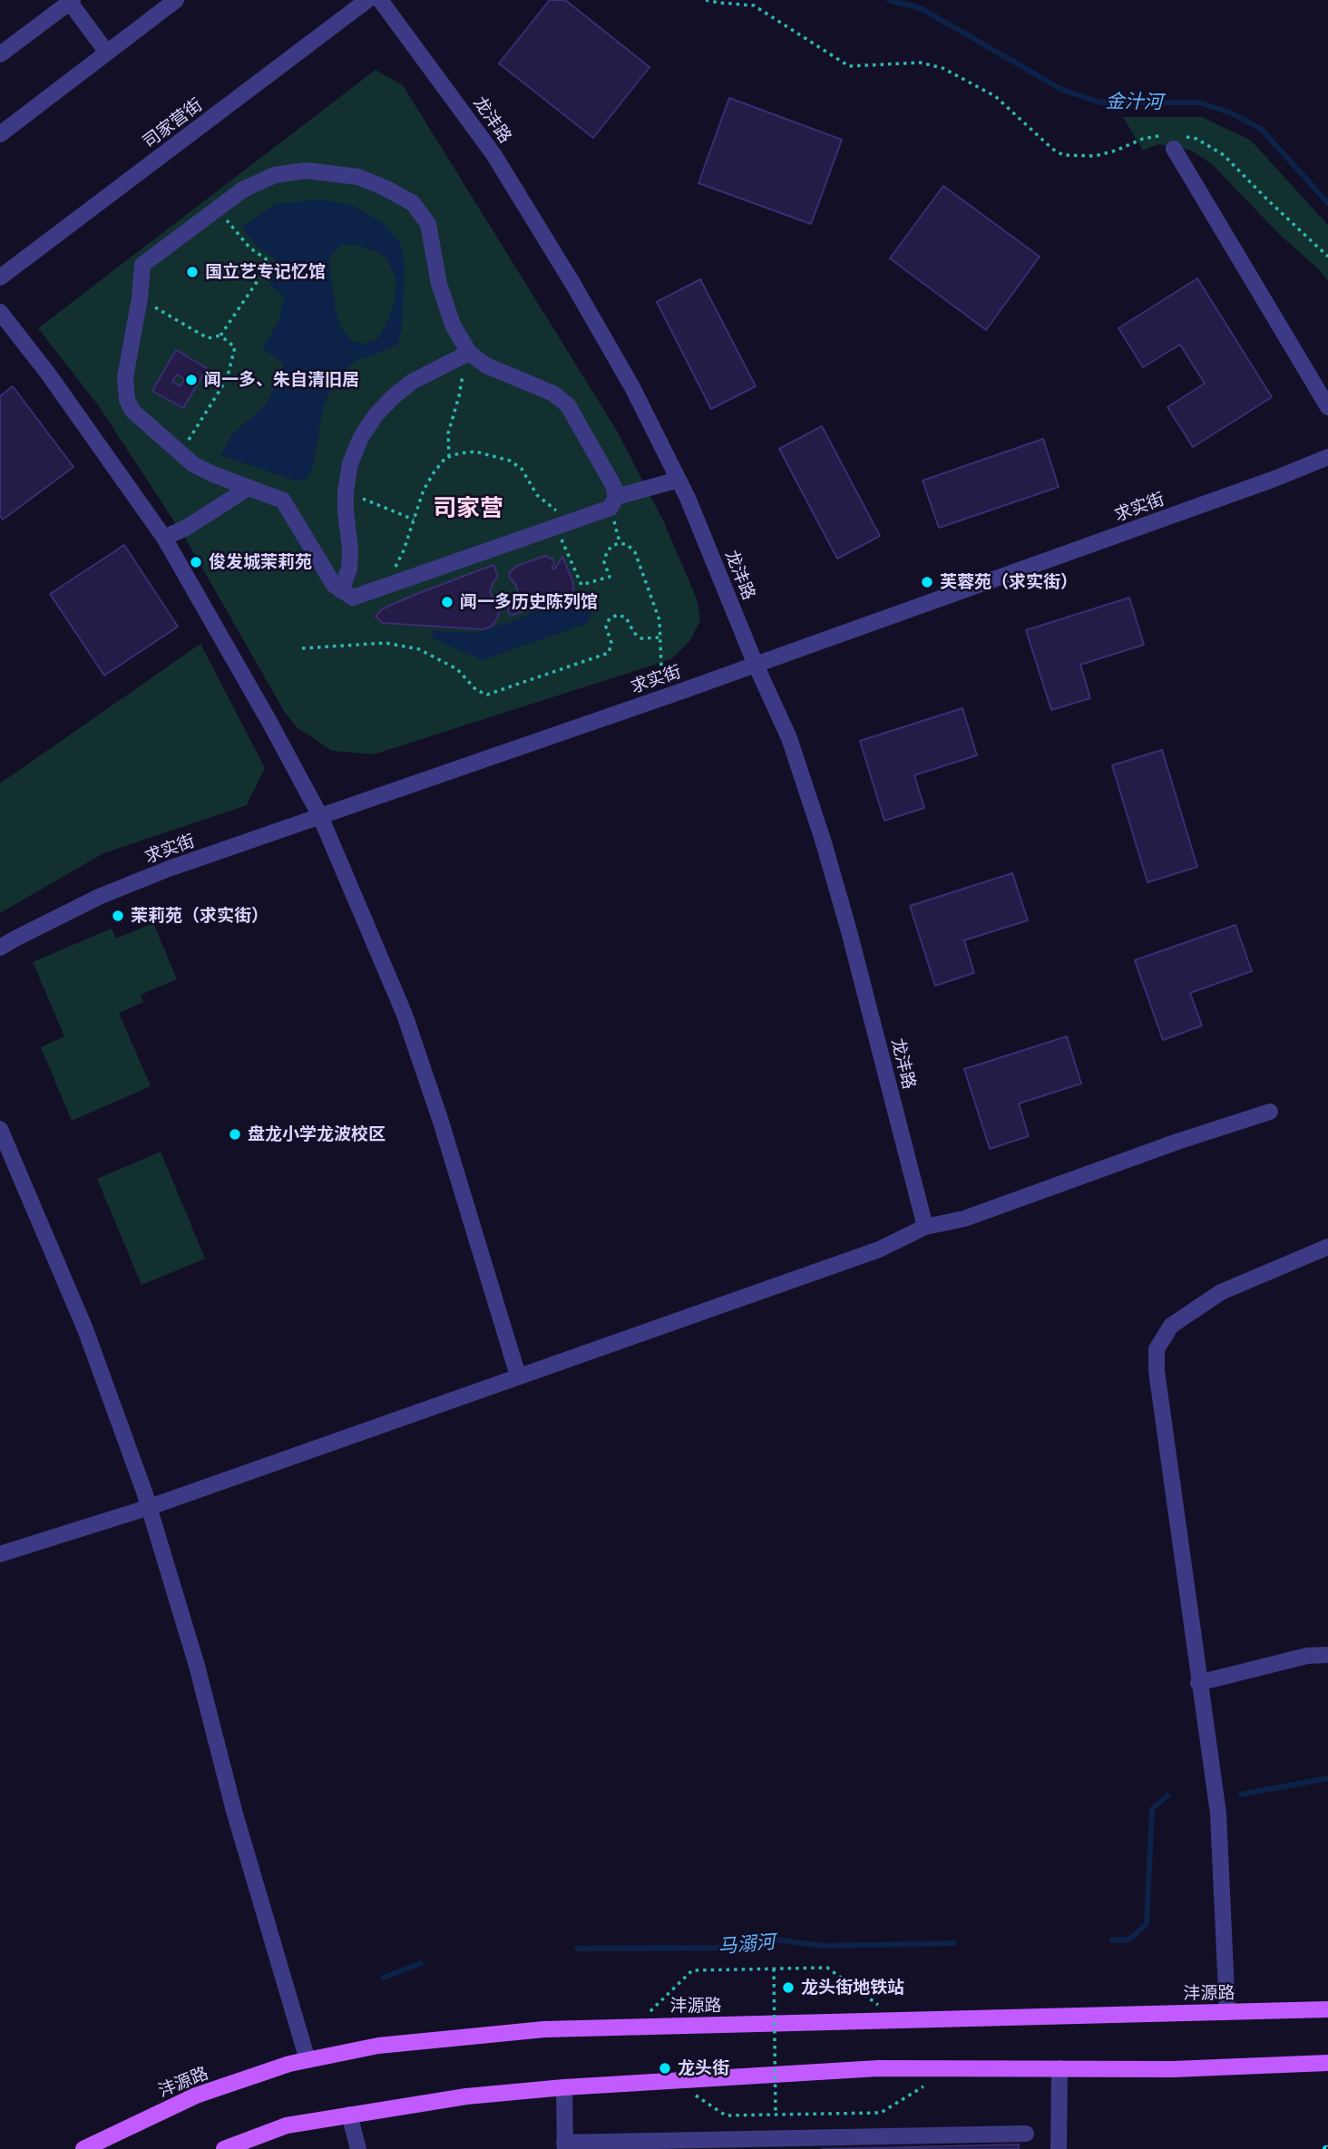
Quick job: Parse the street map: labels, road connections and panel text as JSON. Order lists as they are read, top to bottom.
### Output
{
  "streets": {
    "main road": ["沣源路"],
    "street": ["龙沣路", "司家营街", "求实街"]
  },
  "crossings": [
    ["龙沣路", "求实街"]
  ],
  "districts": ["司家营"],
  "water": ["金汁河", "马溺河"],
  "places": [
    "国立艺专记忆馆",
    "闻一多、朱自清旧居",
    "俊发城茉莉苑",
    "芙蓉苑（求实街）",
    "闻一多历史陈列馆",
    "茉莉苑（求实街）",
    "盘龙小学龙波校区",
    "龙头街地铁站",
    "龙头街"
  ]
}
